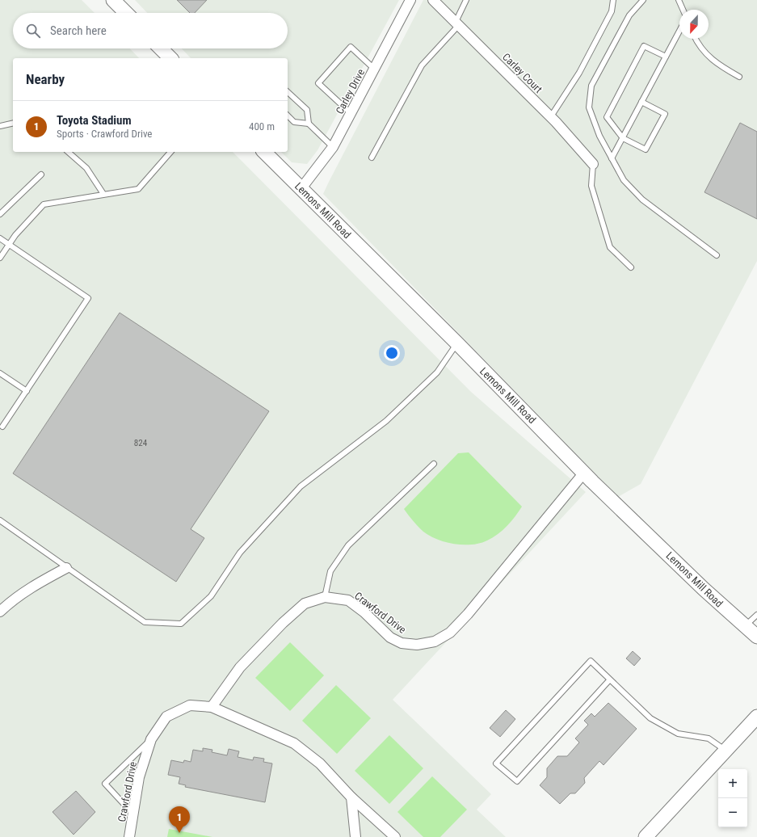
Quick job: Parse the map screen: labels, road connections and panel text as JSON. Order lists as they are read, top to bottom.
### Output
{
  "streets": {
    "street": [
      "Carley Court",
      "Carley Drive",
      "Lemons Mill Road",
      "Crawford Drive"
    ]
  },
  "crossings": [
    ["Carley Drive", "Lemons Mill Road"],
    ["Lemons Mill Road", "Crawford Drive"]
  ],
  "house_numbers": ["824"],
  "north": "bottom",
  "page": {
    "search": "Search here",
    "heading": "Nearby",
    "list": [
      {
        "mark": "1",
        "name": "Toyota Stadium",
        "note": "Sports · Crawford Drive",
        "value": "400 m"
      }
    ],
    "map_buttons": ["+", "−"],
    "pins": "1"
  }
}
